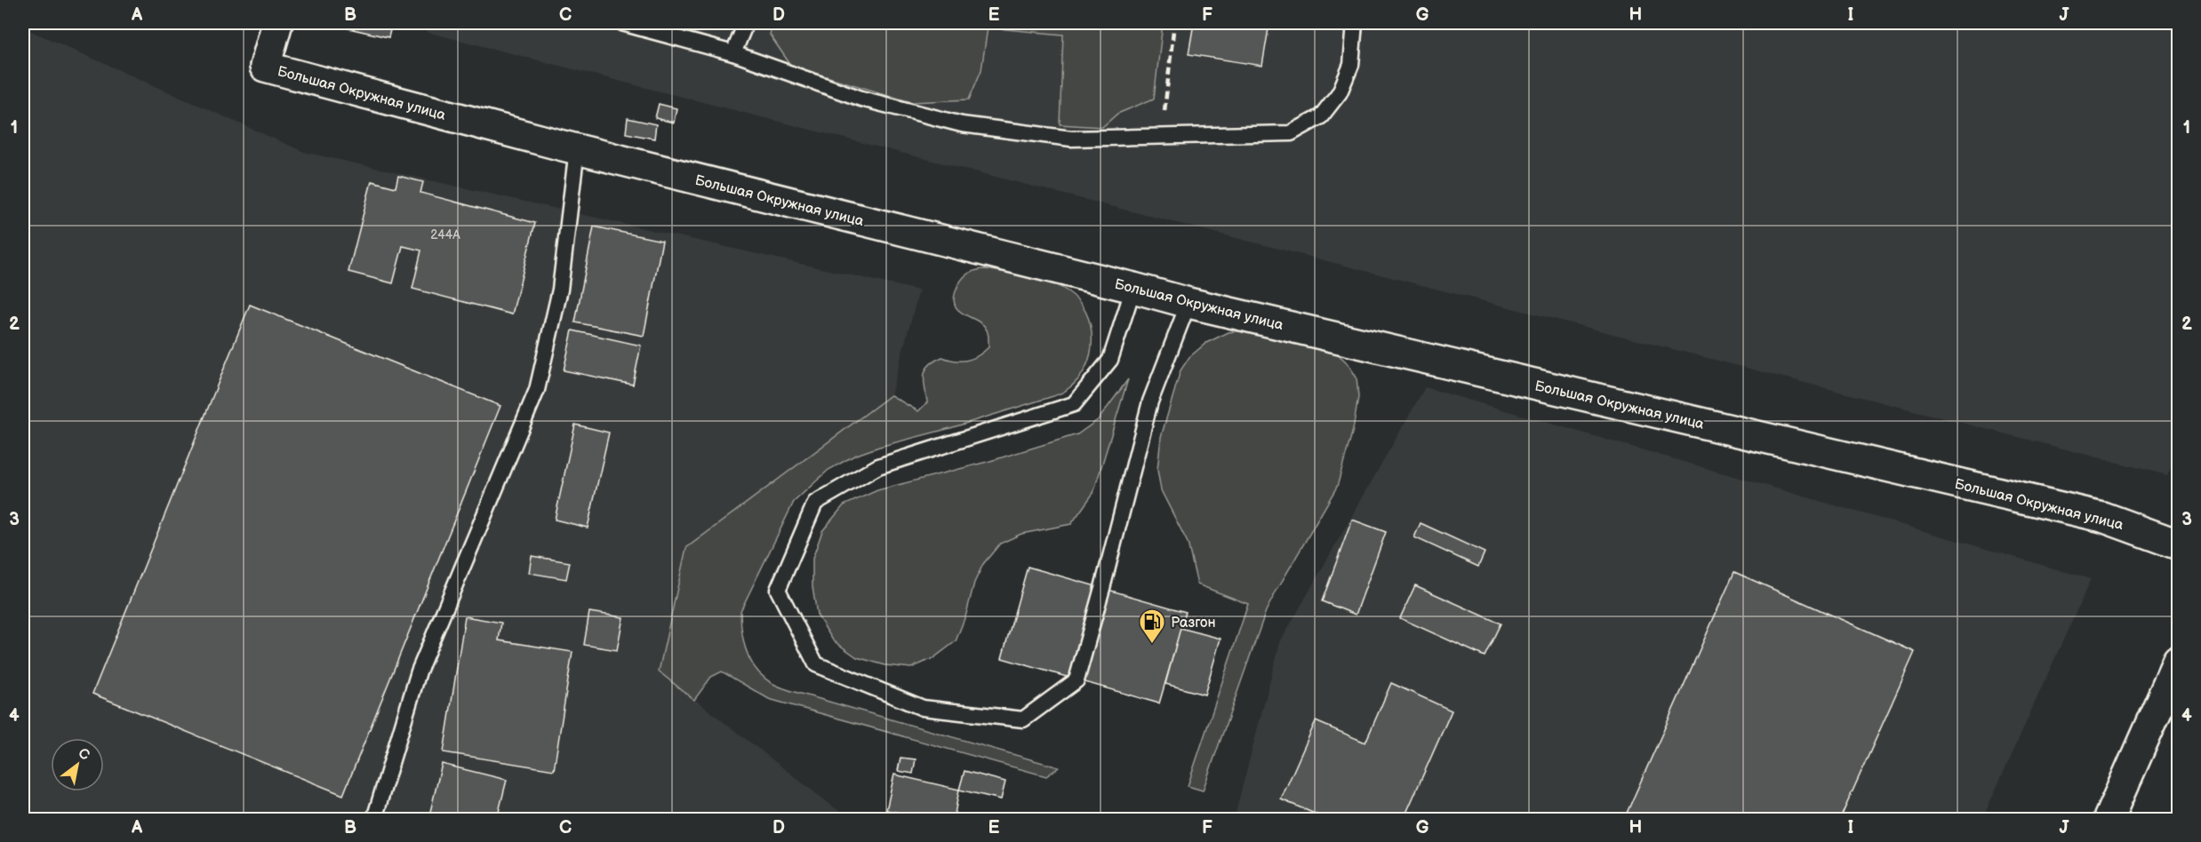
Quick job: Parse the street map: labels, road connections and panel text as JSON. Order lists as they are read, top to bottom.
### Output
{
  "streets": {
    "street": ["Большая Окружная улица"]
  },
  "places": {
    "fuel station": ["Разгон"]
  },
  "house_numbers": ["244А"],
  "north": "top right",
  "grid": {
    "columns": [
      "A",
      "B",
      "C",
      "D",
      "E",
      "F",
      "G",
      "H",
      "I",
      "J"
    ],
    "rows": [
      "1",
      "2",
      "3",
      "4"
    ]
  }
}
